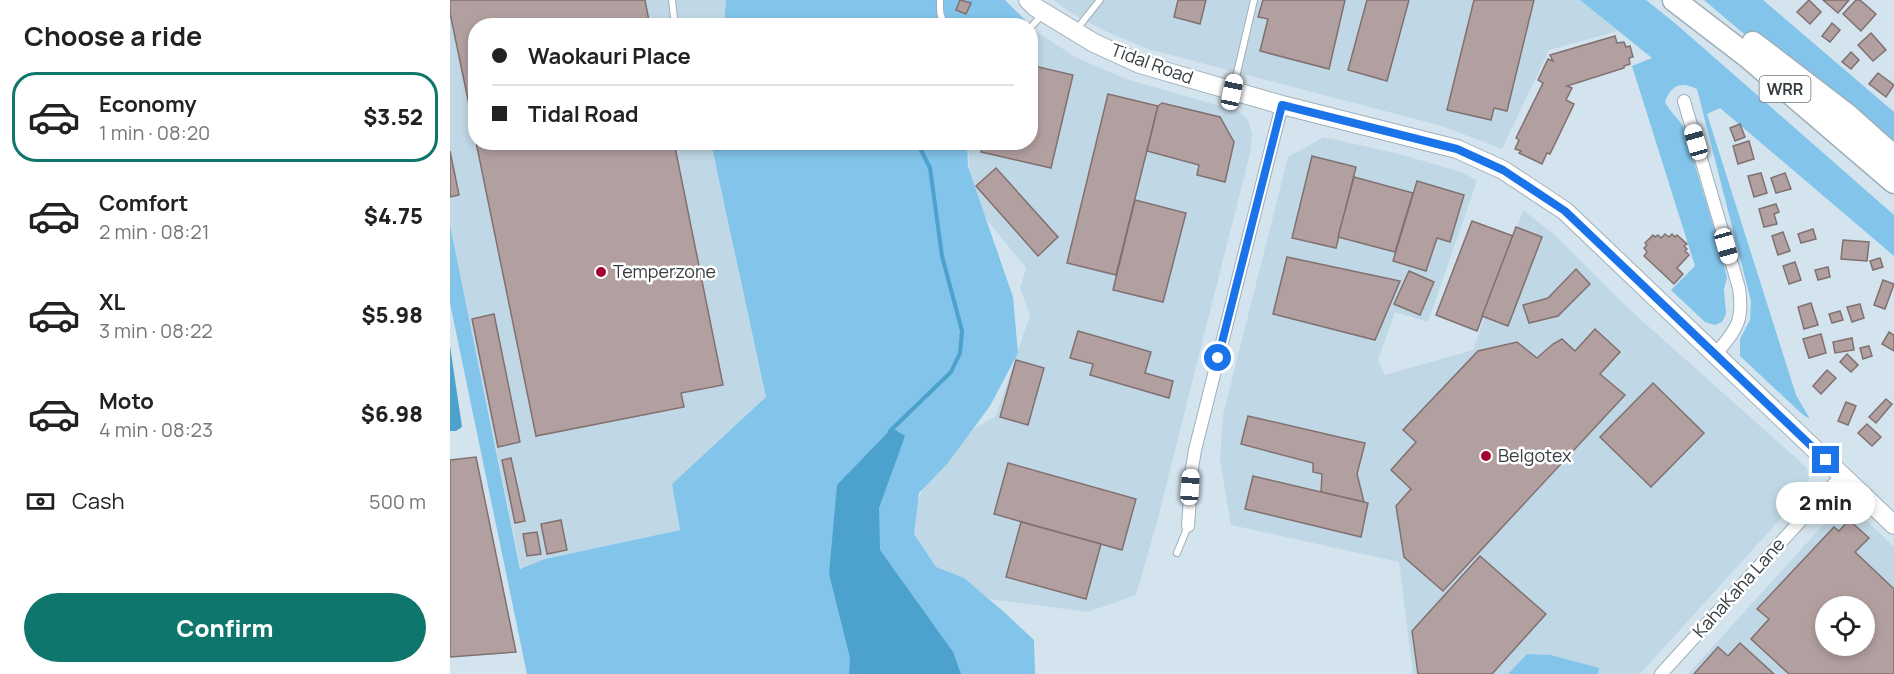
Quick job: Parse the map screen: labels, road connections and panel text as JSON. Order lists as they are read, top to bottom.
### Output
{
  "streets": {
    "highway": ["WRR"],
    "main road": ["Tidal Road"],
    "street": ["KahaKaha Lane"]
  },
  "crossings": [
    ["Tidal Road", "KahaKaha Lane"]
  ],
  "places": ["Temperzone", "Belgotex"],
  "page": {
    "heading": "Choose a ride",
    "banner": ["Waokauri Place", "Tidal Road"],
    "list": [
      {
        "name": "Economy",
        "note": "1 min · 08:20",
        "value": "$3.52"
      },
      {
        "name": "Comfort",
        "note": "2 min · 08:21",
        "value": "$4.75"
      },
      {
        "name": "XL",
        "note": "3 min · 08:22",
        "value": "$5.98"
      },
      {
        "name": "Moto",
        "note": "4 min · 08:23",
        "value": "$6.98"
      }
    ],
    "pay": ["Cash", "500 m"],
    "bubble": "2 min",
    "buttons": "Confirm"
  }
}
